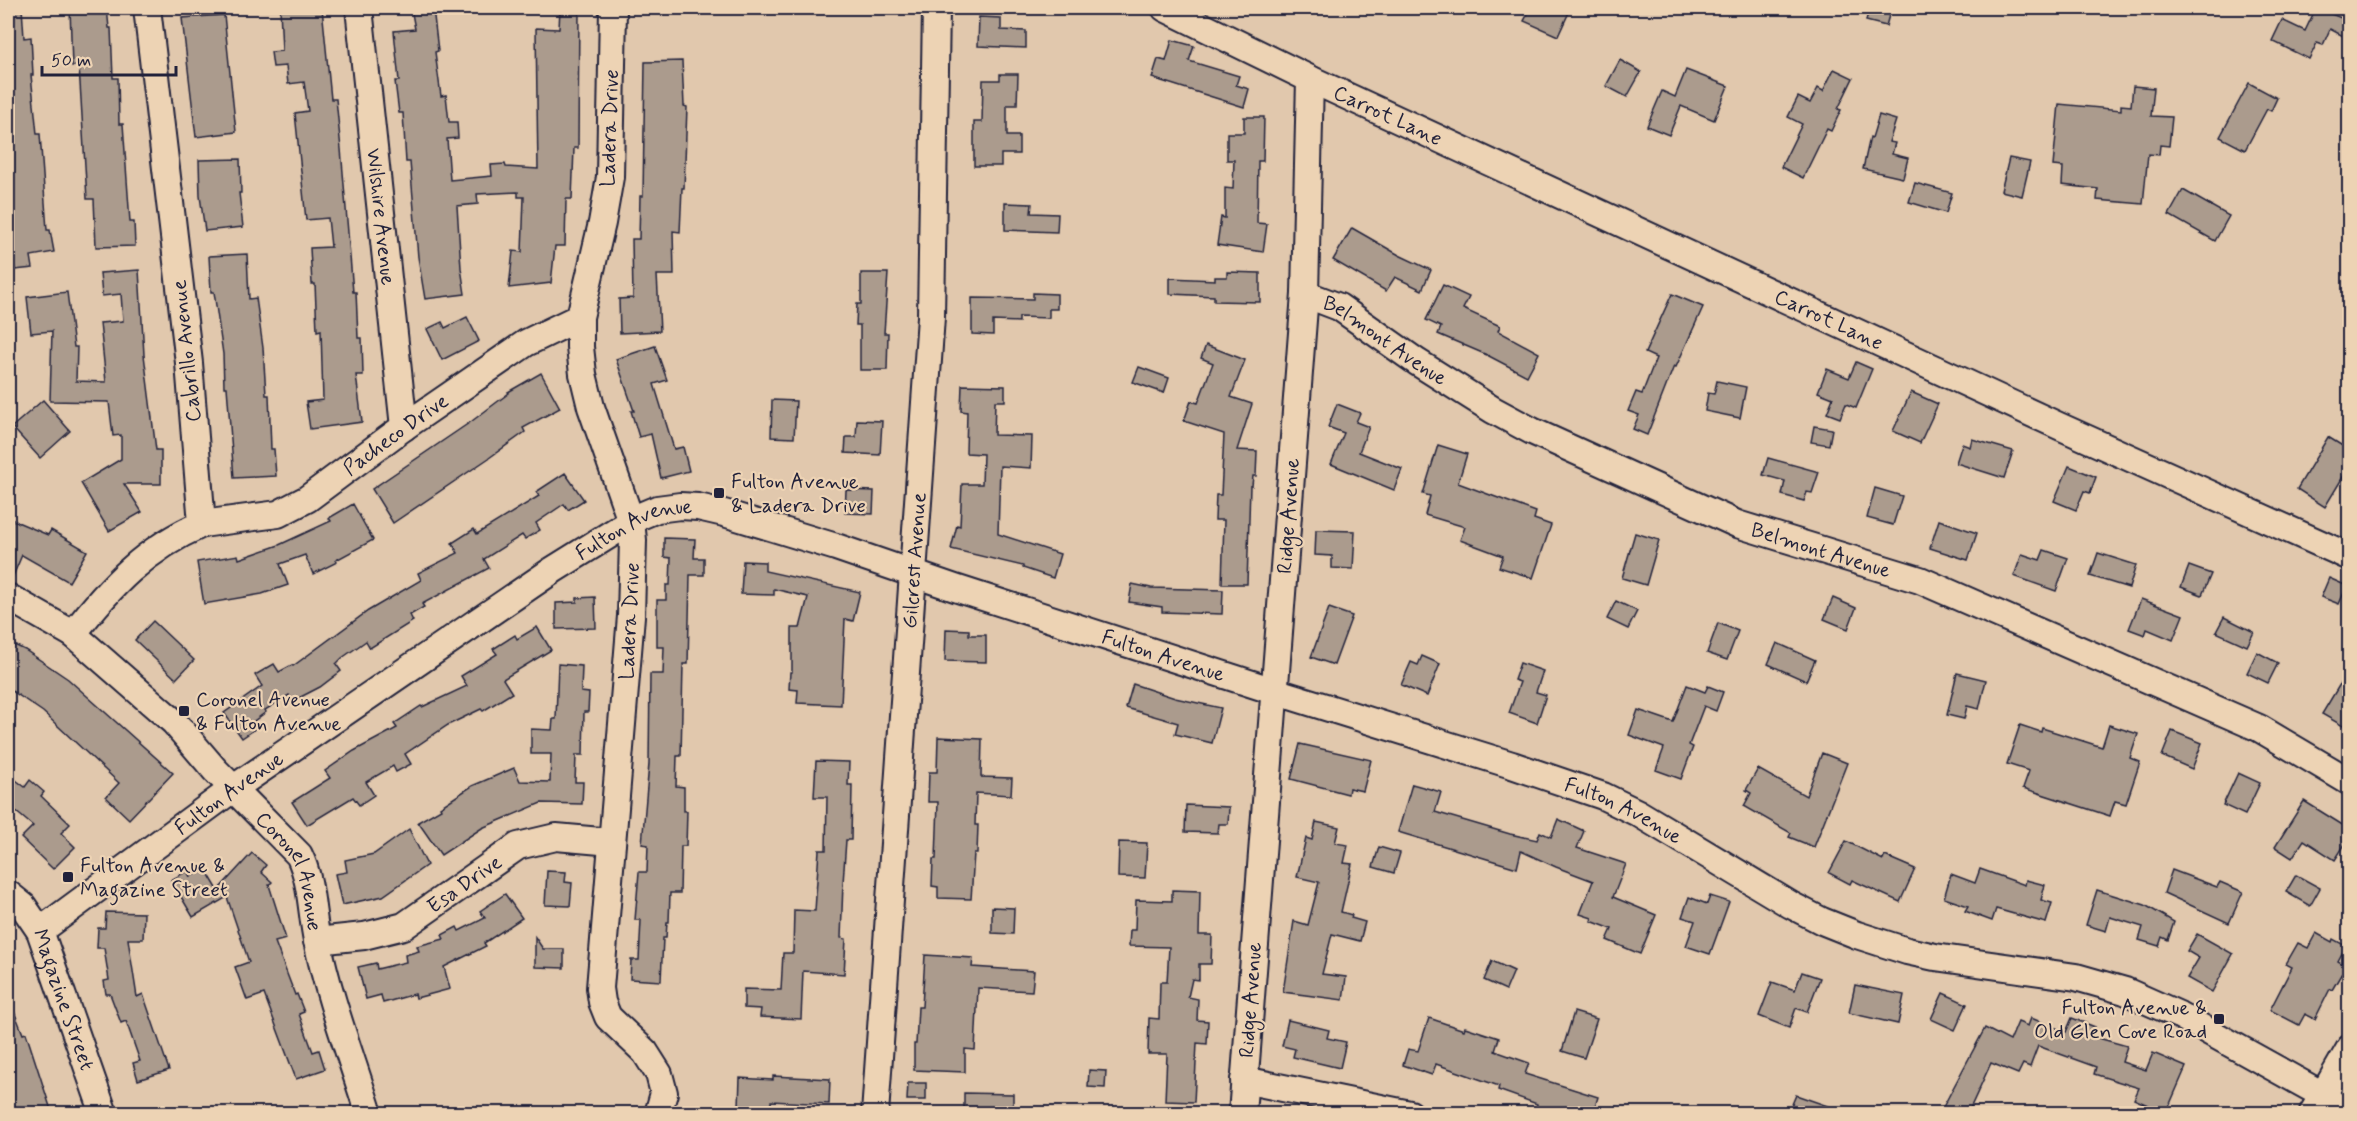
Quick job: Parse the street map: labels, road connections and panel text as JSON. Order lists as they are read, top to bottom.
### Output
{
  "streets": {
    "street": [
      "Carrot Lane",
      "Ladera Drive",
      "Wilshire Avenue",
      "Belmont Avenue",
      "Cabrillo Avenue",
      "Pacheco Drive",
      "Ridge Avenue",
      "Fulton Avenue",
      "Gilcrest Avenue",
      "Coronel Avenue",
      "Esa Drive",
      "Magazine Street"
    ]
  },
  "crossings": [
    ["Carrot Lane", "Ridge Avenue"],
    ["Ladera Drive", "Pacheco Drive"],
    ["Ladera Drive", "Fulton Avenue"],
    ["Ladera Drive", "Esa Drive"],
    ["Wilshire Avenue", "Pacheco Drive"],
    ["Belmont Avenue", "Ridge Avenue"],
    ["Cabrillo Avenue", "Pacheco Drive"],
    ["Ridge Avenue", "Fulton Avenue"],
    ["Fulton Avenue", "Gilcrest Avenue"],
    ["Fulton Avenue", "Coronel Avenue"],
    ["Fulton Avenue", "Magazine Street"],
    ["Coronel Avenue", "Esa Drive"]
  ],
  "places": {
    "transit": [
      "Fulton Avenue & Ladera Drive",
      "Coronel Avenue & Fulton Avenue",
      "Fulton Avenue & Magazine Street",
      "Fulton Avenue & Old Glen Cove Road"
    ]
  },
  "scale_bar": "50 m"
}
